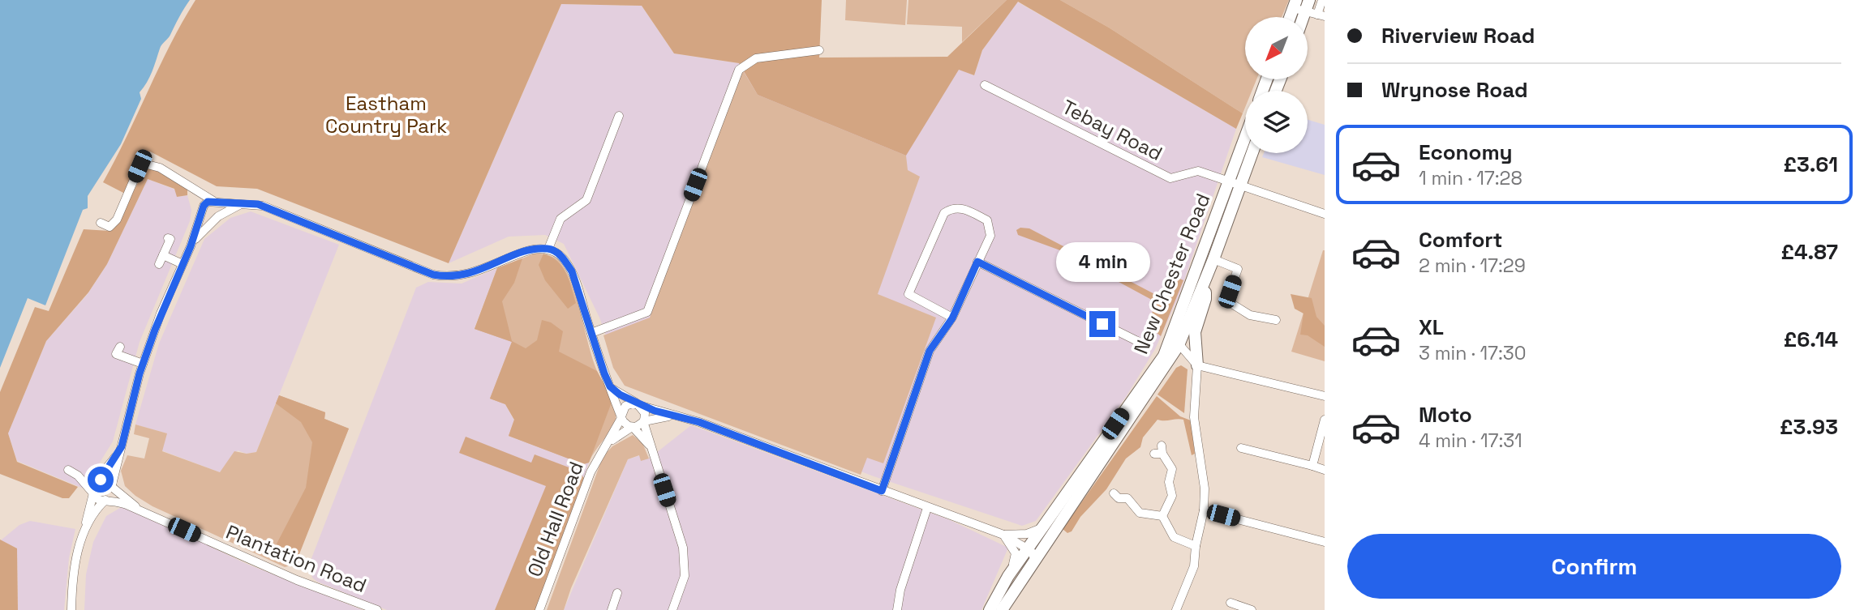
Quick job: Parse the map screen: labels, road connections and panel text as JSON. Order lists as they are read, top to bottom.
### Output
{
  "streets": {
    "highway": ["New Chester Road"],
    "street": ["Tebay Road", "Old Hall Road", "Plantation Road"]
  },
  "crossings": [
    ["Tebay Road", "New Chester Road"]
  ],
  "parks": ["Eastham Country Park"],
  "north": "bottom left",
  "page": {
    "banner": ["Riverview Road", "Wrynose Road"],
    "list": [
      {
        "name": "Economy",
        "note": "1 min · 17:28",
        "value": "£3.61"
      },
      {
        "name": "Comfort",
        "note": "2 min · 17:29",
        "value": "£4.87"
      },
      {
        "name": "XL",
        "note": "3 min · 17:30",
        "value": "£6.14"
      },
      {
        "name": "Moto",
        "note": "4 min · 17:31",
        "value": "£3.93"
      }
    ],
    "bubble": "4 min",
    "buttons": "Confirm"
  }
}
